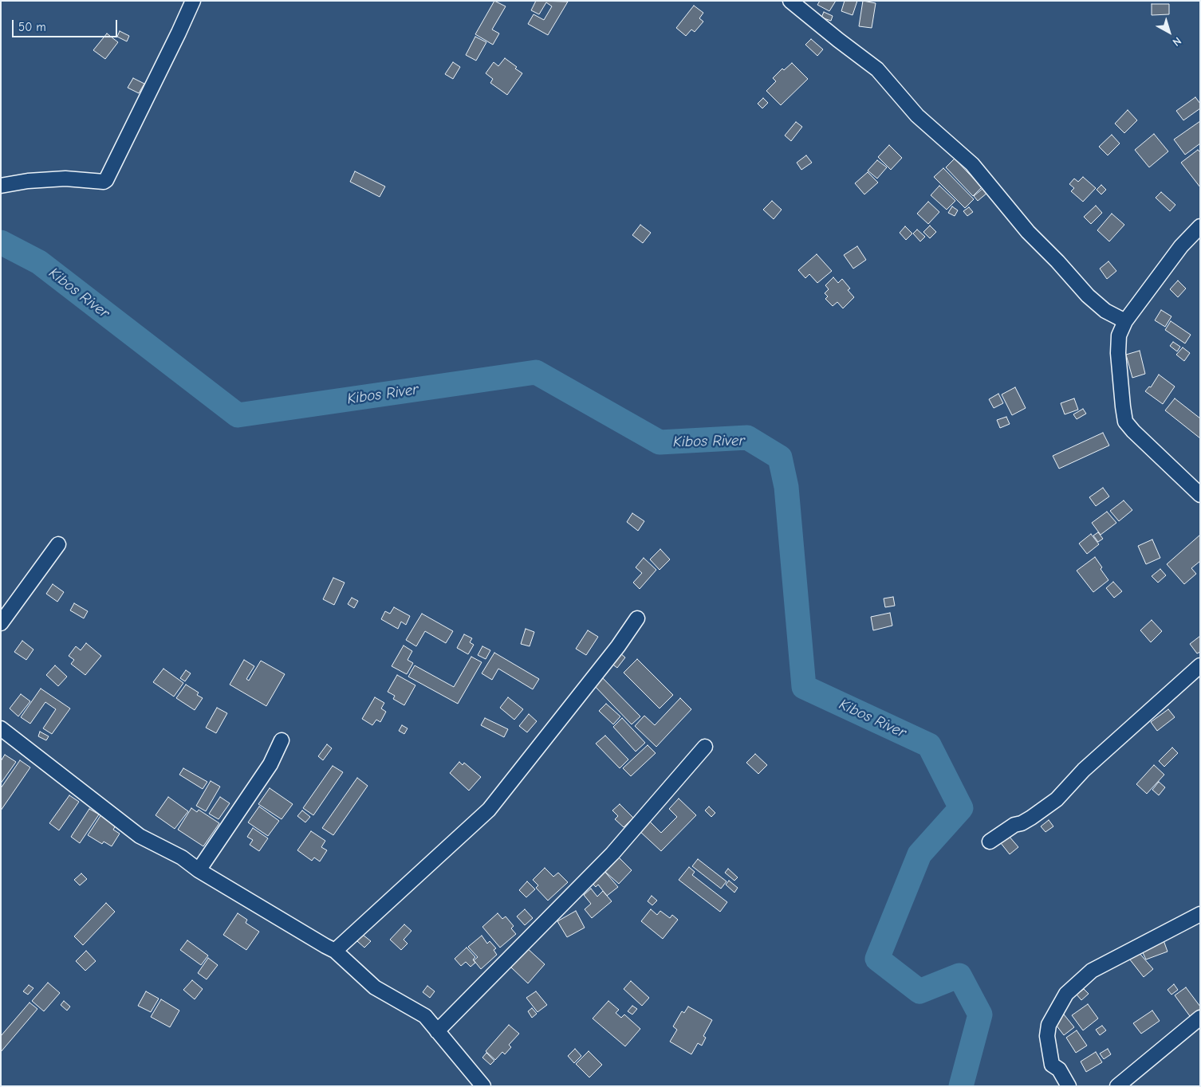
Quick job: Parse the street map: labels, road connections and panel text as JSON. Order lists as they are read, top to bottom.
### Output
{
  "water": ["Kibos River"],
  "scale_bar": "50 m",
  "north": "bottom right"
}
